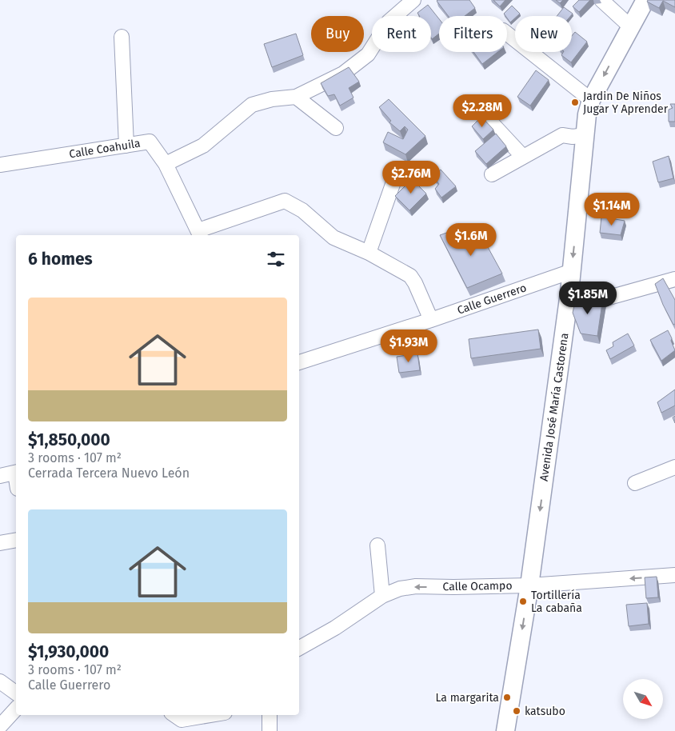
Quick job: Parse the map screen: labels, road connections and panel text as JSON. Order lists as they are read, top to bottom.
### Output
{
  "streets": {
    "street": [
      "Calle Coahuila",
      "Calle Guerrero",
      "Avenida José María Castorena",
      "Calle Ocampo"
    ]
  },
  "crossings": [
    ["Calle Guerrero", "Avenida José María Castorena"],
    ["Avenida José María Castorena", "Calle Ocampo"]
  ],
  "one_way": ["Avenida José María Castorena", "Calle Ocampo"],
  "places": [
    "Jardin De Niños Jugar Y Aprender",
    "Tortillería La cabaña",
    "La margarita",
    "katsubo"
  ],
  "north": "bottom right",
  "page": {
    "chip": [
      "Buy",
      "Rent",
      "Filters",
      "New"
    ],
    "price": [
      "$2.28M",
      "$2.76M",
      "$1.14M",
      "$1.6M",
      "$1.85M",
      "$1.93M"
    ],
    "heading": "6 homes",
    "list": [
      {
        "name": "$1,850,000",
        "note": "3 rooms · 107 m² · Cerrada Tercera Nuevo León"
      },
      {
        "name": "$1,930,000",
        "note": "3 rooms · 107 m² · Calle Guerrero"
      }
    ]
  }
}
